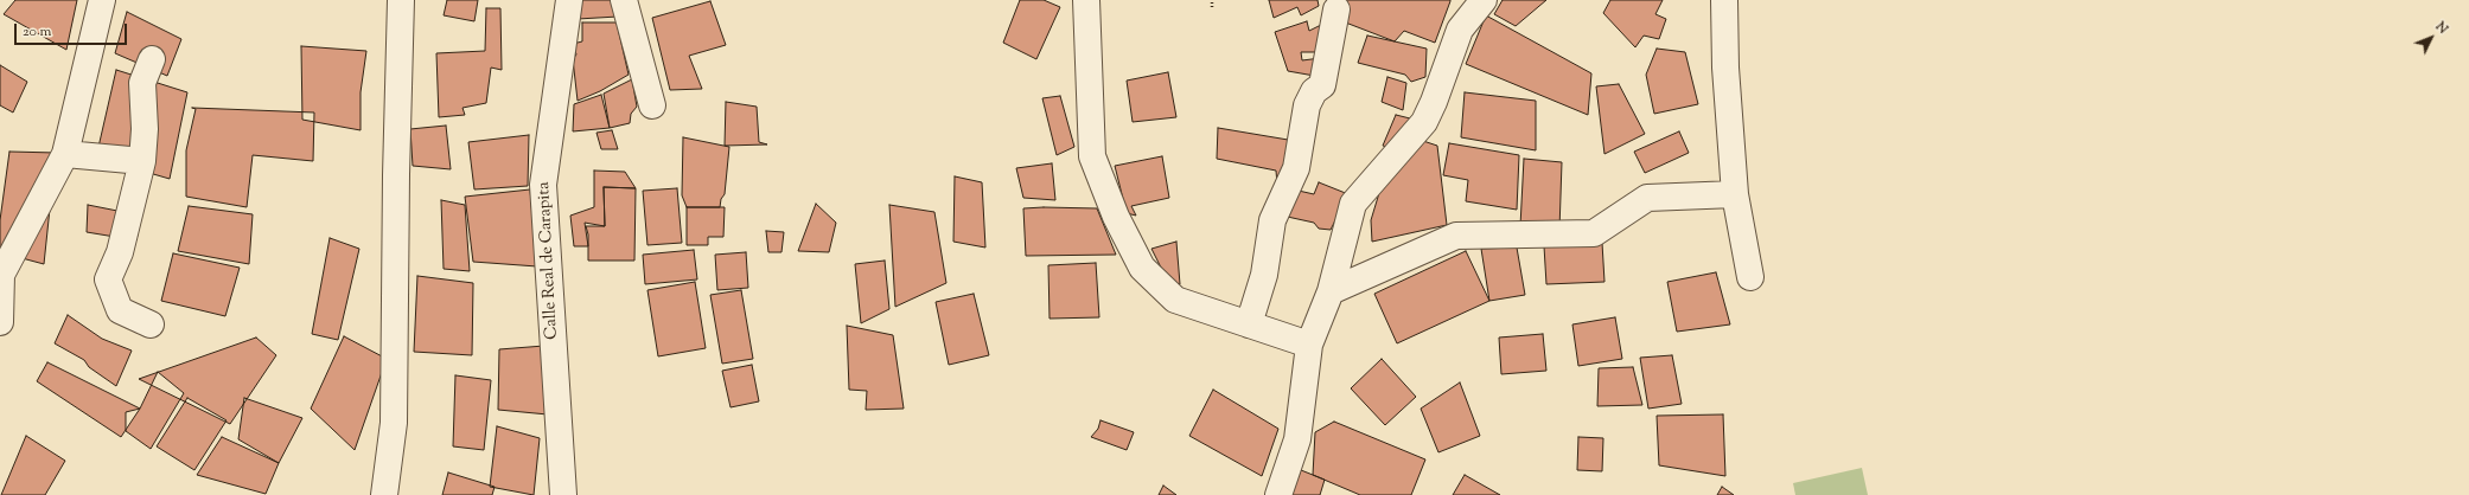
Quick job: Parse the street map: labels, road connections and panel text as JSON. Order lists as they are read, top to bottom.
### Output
{
  "streets": {
    "street": ["Calle Real de Carapita"]
  },
  "scale_bar": "20 m",
  "north": "top right"
}
